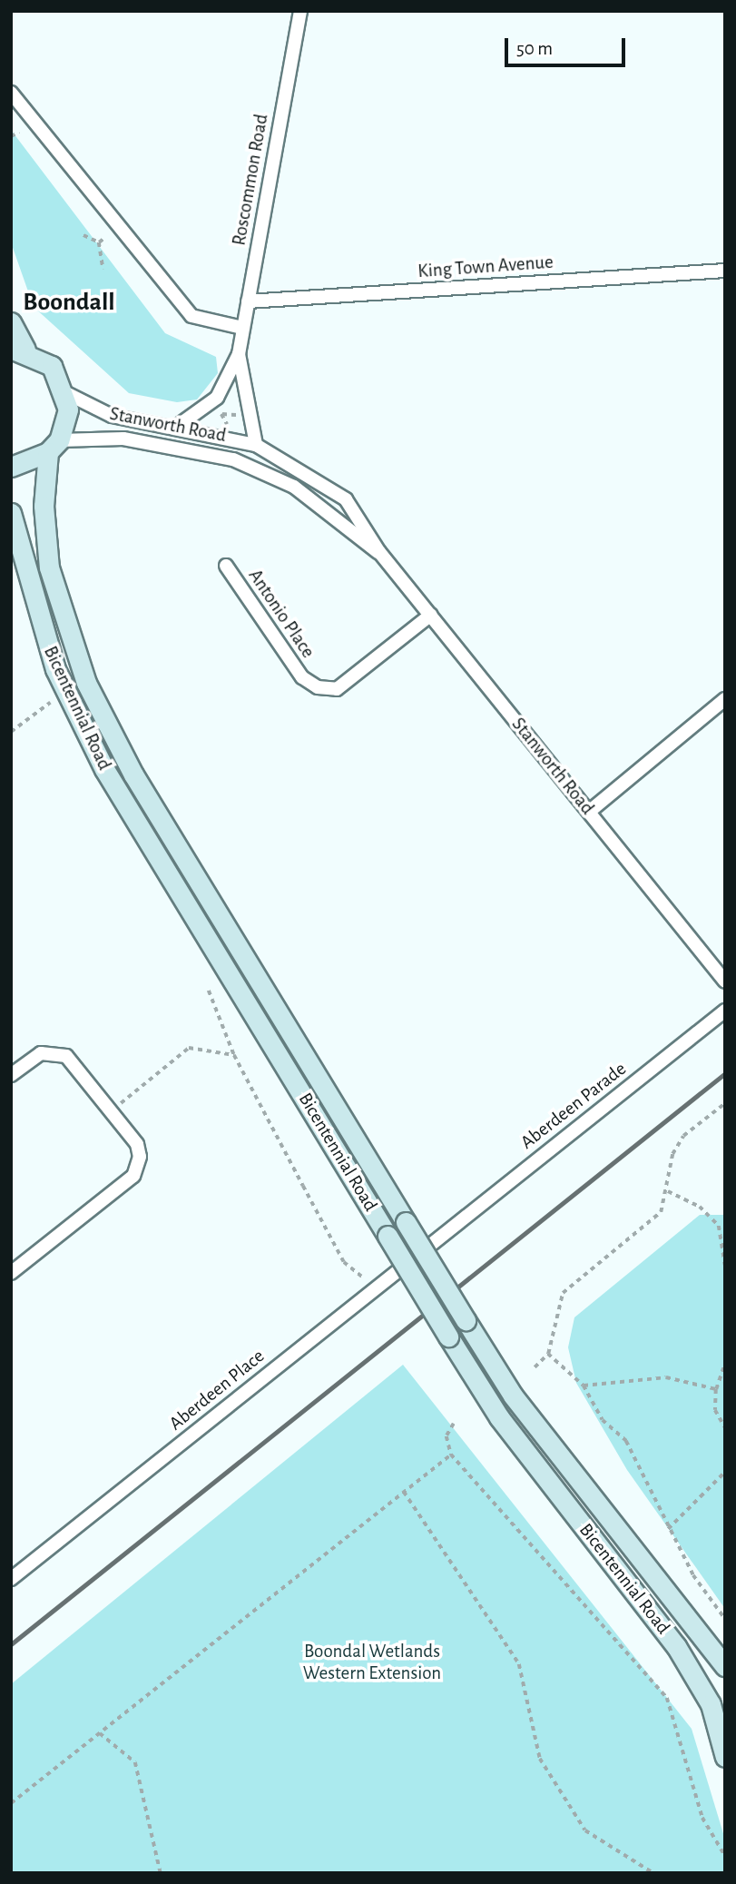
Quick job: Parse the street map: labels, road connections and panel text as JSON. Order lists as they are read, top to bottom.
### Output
{
  "streets": {
    "main road": ["Bicentennial Road"],
    "street": [
      "Roscommon Road",
      "King Town Avenue",
      "Stanworth Road",
      "Antonio Place",
      "Aberdeen Parade",
      "Aberdeen Place"
    ]
  },
  "crossings": [
    ["Roscommon Road", "King Town Avenue"],
    ["Roscommon Road", "Stanworth Road"],
    ["Stanworth Road", "Antonio Place"],
    ["Stanworth Road", "Bicentennial Road"],
    ["Aberdeen Parade", "Aberdeen Place"]
  ],
  "districts": ["Boondall"],
  "parks": ["Boondal Wetlands Western Extension"],
  "scale_bar": "50 m"
}
